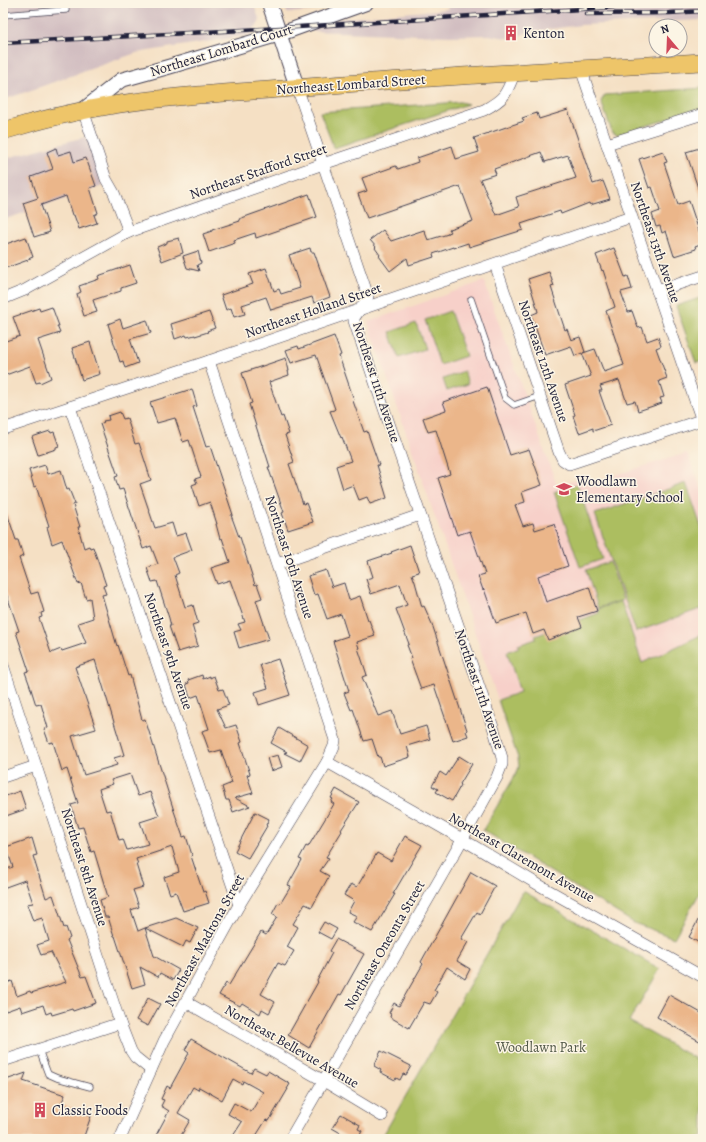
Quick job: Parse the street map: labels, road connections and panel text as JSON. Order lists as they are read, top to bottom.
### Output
{
  "streets": {
    "main road": ["Northeast Lombard Street"],
    "street": [
      "Northeast Lombard Court",
      "Northeast Stafford Street",
      "Northeast 13th Avenue",
      "Northeast Holland Street",
      "Northeast 12th Avenue",
      "Northeast 11th Avenue",
      "Northeast 10th Avenue",
      "Northeast 9th Avenue",
      "Northeast Claremont Avenue",
      "Northeast 8th Avenue",
      "Northeast Madrona Street",
      "Northeast Oneonta Street",
      "Northeast Bellevue Avenue"
    ]
  },
  "crossings": [
    ["Northeast Lombard Court", "Northeast Lombard Street"],
    ["Northeast Lombard Court", "Northeast 11th Avenue"],
    ["Northeast Lombard Street", "Northeast Stafford Street"],
    ["Northeast Lombard Street", "Northeast 13th Avenue"],
    ["Northeast Lombard Street", "Northeast 11th Avenue"],
    ["Northeast Stafford Street", "Northeast 11th Avenue"],
    ["Northeast 13th Avenue", "Northeast Holland Street"],
    ["Northeast 13th Avenue", "Northeast 12th Avenue"],
    ["Northeast Holland Street", "Northeast 12th Avenue"],
    ["Northeast Holland Street", "Northeast 11th Avenue"],
    ["Northeast Holland Street", "Northeast 10th Avenue"],
    ["Northeast Holland Street", "Northeast 9th Avenue"],
    ["Northeast 11th Avenue", "Northeast Oneonta Street"],
    ["Northeast 10th Avenue", "Northeast Claremont Avenue"],
    ["Northeast 10th Avenue", "Northeast Madrona Street"],
    ["Northeast 9th Avenue", "Northeast Madrona Street"],
    ["Northeast Claremont Avenue", "Northeast Madrona Street"],
    ["Northeast Claremont Avenue", "Northeast Oneonta Street"],
    ["Northeast 8th Avenue", "Northeast Madrona Street"],
    ["Northeast Madrona Street", "Northeast Bellevue Avenue"],
    ["Northeast Oneonta Street", "Northeast Bellevue Avenue"]
  ],
  "parks": ["Woodlawn Park"],
  "places": {
    "building": ["Kenton", "Classic Foods"],
    "school or university": ["Woodlawn Elementary School"]
  },
  "north": "top"
}
